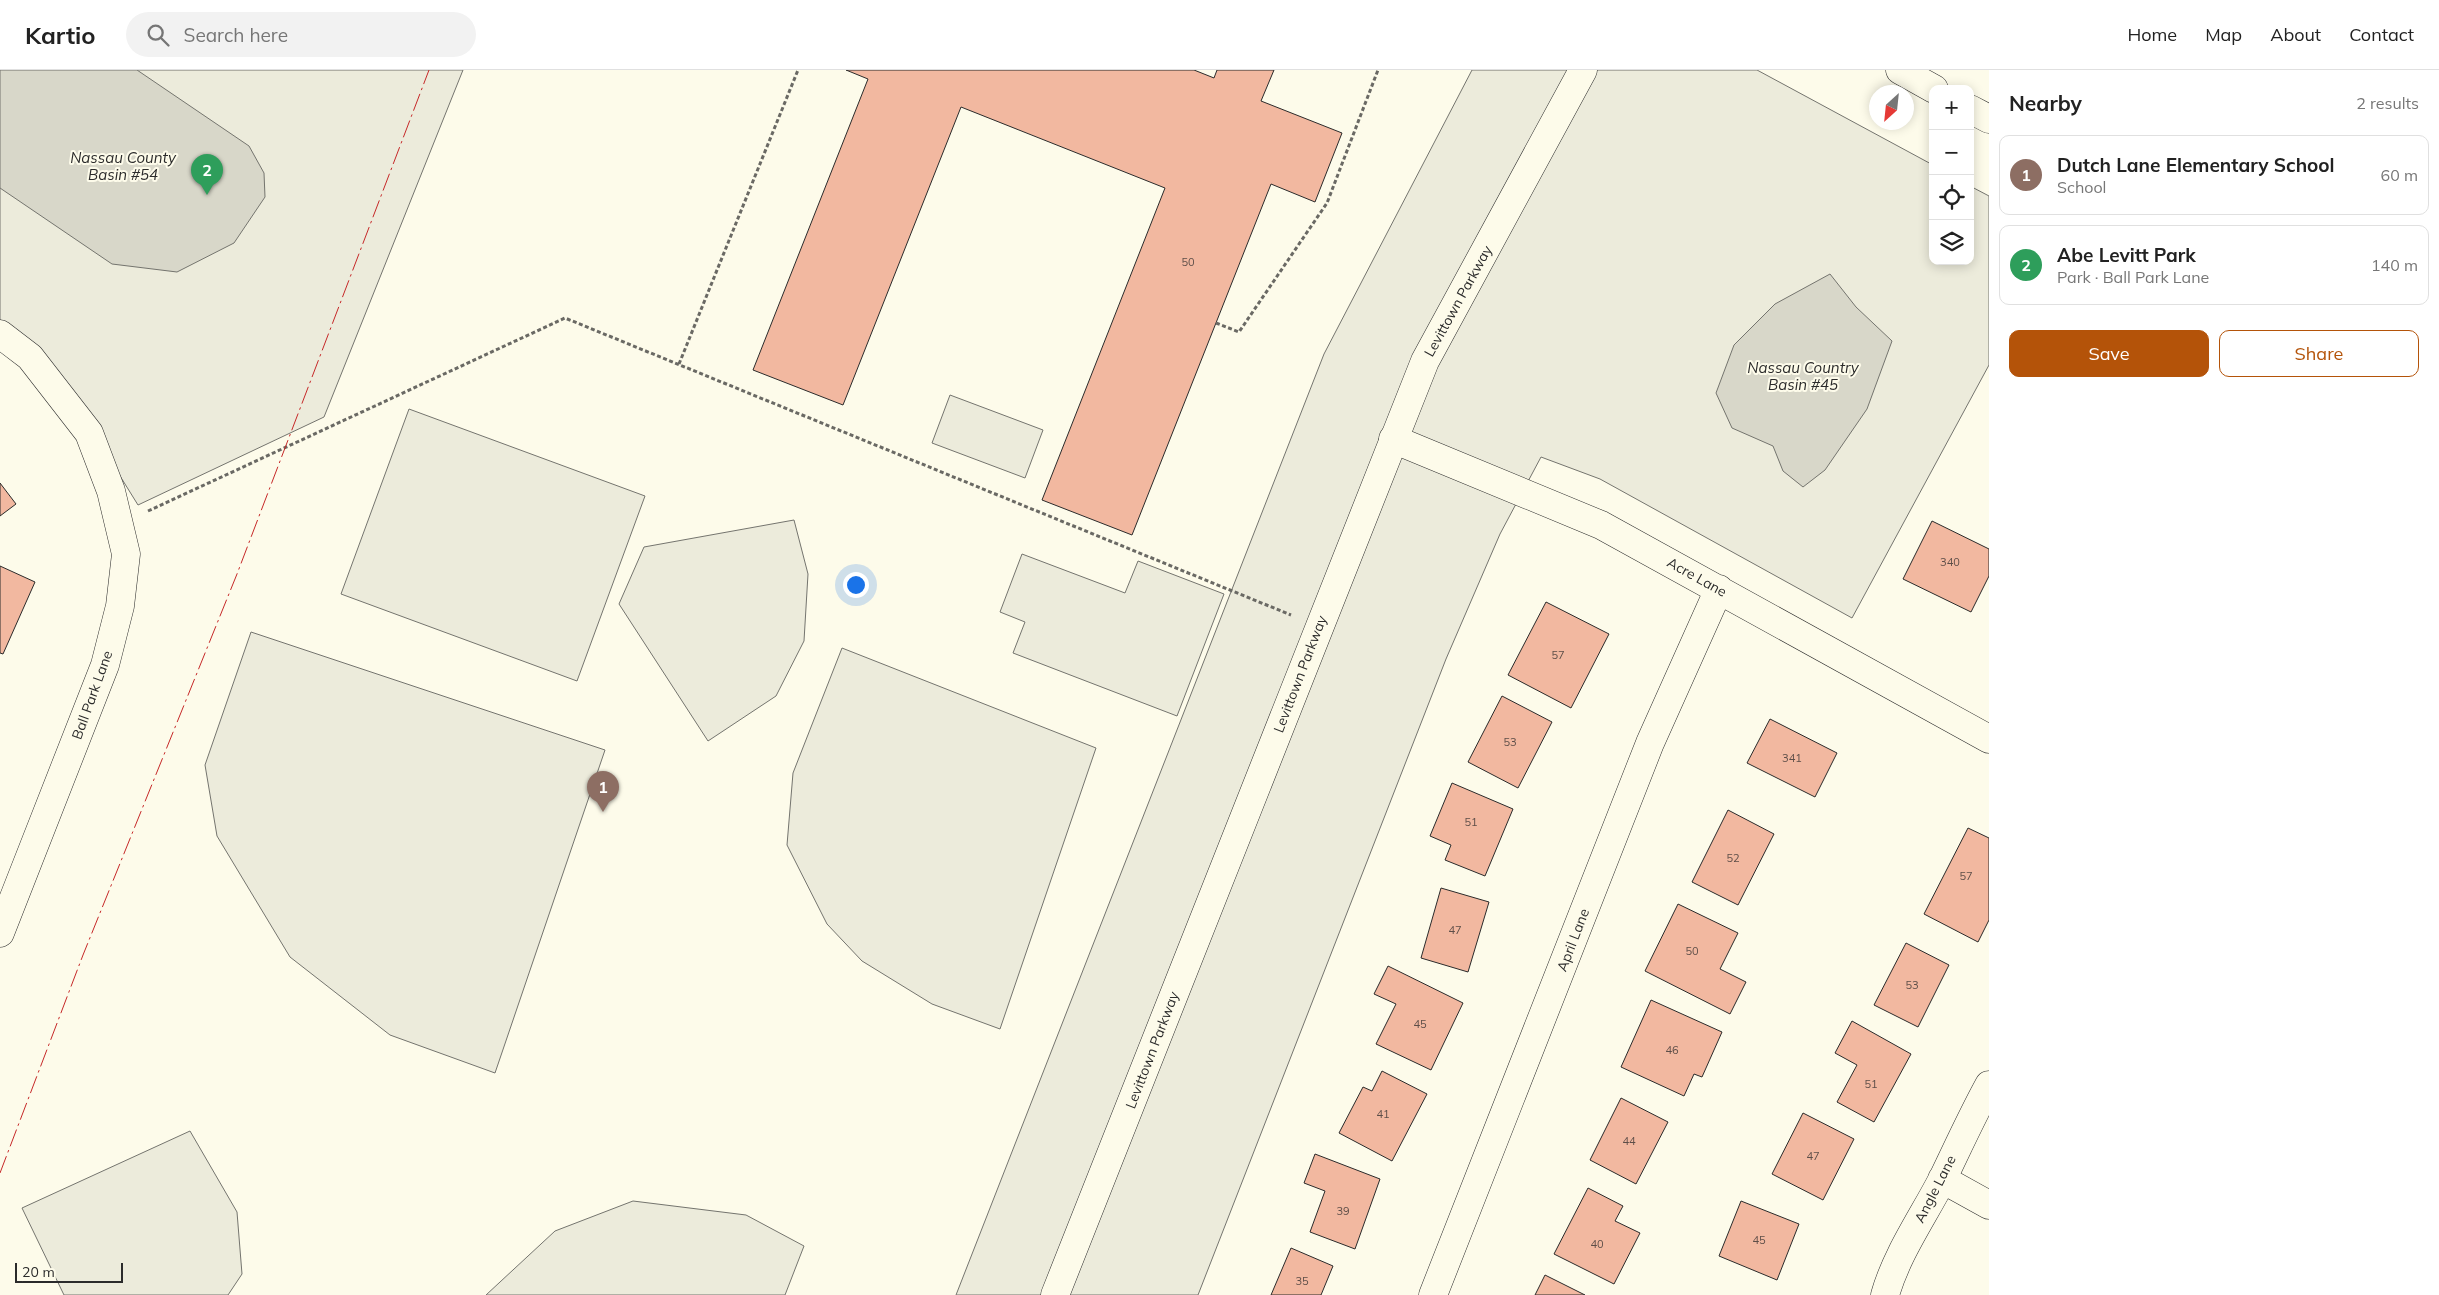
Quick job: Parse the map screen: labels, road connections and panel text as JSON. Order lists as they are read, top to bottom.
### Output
{
  "streets": {
    "street": [
      "Levittown Parkway",
      "Acre Lane",
      "Ball Park Lane",
      "April Lane",
      "Angle Lane"
    ]
  },
  "crossings": [
    ["Levittown Parkway", "Acre Lane"],
    ["Acre Lane", "April Lane"]
  ],
  "water": ["Nassau County Basin #54", "Nassau Country Basin #45"],
  "house_numbers": [
    "50",
    "340",
    "57",
    "53",
    "341",
    "51",
    "52",
    "57",
    "47",
    "50",
    "53",
    "45",
    "46",
    "51",
    "41",
    "44",
    "47",
    "39",
    "45",
    "40",
    "35"
  ],
  "scale_bar": "20 m",
  "north": "bottom left",
  "page": {
    "header": "Kartio",
    "search": "Search here",
    "nav": [
      "Home",
      "Map",
      "About",
      "Contact"
    ],
    "heading": ["Nearby", "2 results"],
    "map_buttons": ["+", "−"],
    "list": [
      {
        "mark": "1",
        "name": "Dutch Lane Elementary School",
        "note": "School",
        "value": "60 m"
      },
      {
        "mark": "2",
        "name": "Abe Levitt Park",
        "note": "Park · Ball Park Lane",
        "value": "140 m"
      }
    ],
    "pins": ["2", "1"],
    "buttons": ["Save", "Share"],
    "scale": "20 m"
  }
}
